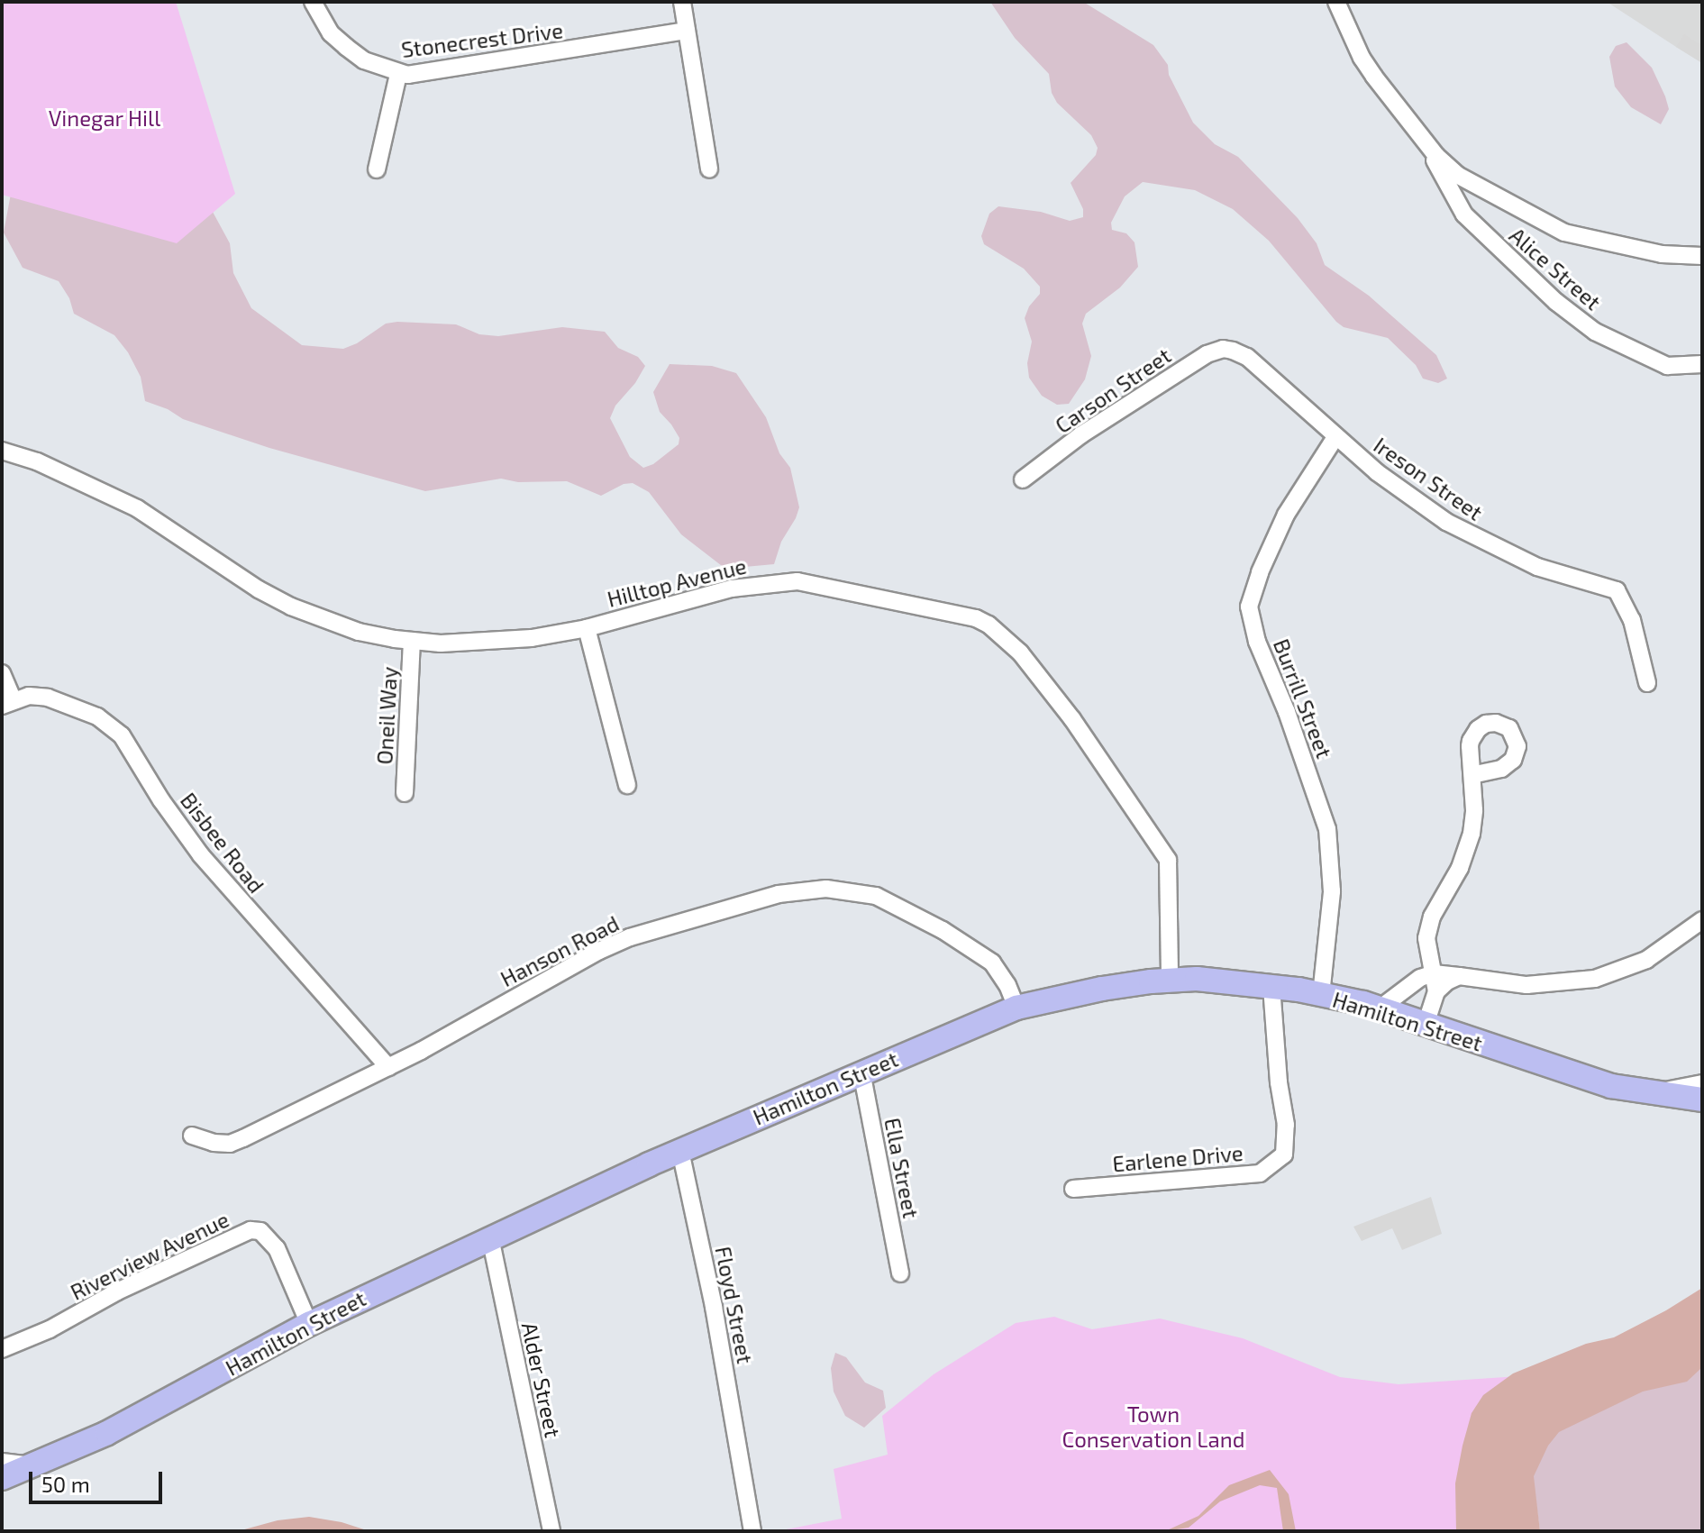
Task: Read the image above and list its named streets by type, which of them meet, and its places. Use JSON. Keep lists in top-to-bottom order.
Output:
{
  "streets": {
    "main road": ["Hamilton Street"],
    "street": [
      "Stonecrest Drive",
      "Alice Street",
      "Carson Street",
      "Ireson Street",
      "Hilltop Avenue",
      "Burrill Street",
      "Oneil Way",
      "Bisbee Road",
      "Hanson Road",
      "Earlene Drive",
      "Ella Street",
      "Riverview Avenue",
      "Floyd Street",
      "Alder Street"
    ]
  },
  "crossings": [
    ["Carson Street", "Ireson Street"],
    ["Ireson Street", "Burrill Street"],
    ["Hilltop Avenue", "Oneil Way"],
    ["Hilltop Avenue", "Hamilton Street"],
    ["Burrill Street", "Hamilton Street"],
    ["Bisbee Road", "Hanson Road"],
    ["Hanson Road", "Hamilton Street"],
    ["Hamilton Street", "Earlene Drive"],
    ["Hamilton Street", "Ella Street"],
    ["Hamilton Street", "Riverview Avenue"],
    ["Hamilton Street", "Floyd Street"],
    ["Hamilton Street", "Alder Street"]
  ],
  "parks": ["Vinegar Hill", "Town Conservation Land"],
  "scale_bar": "50 m"
}
